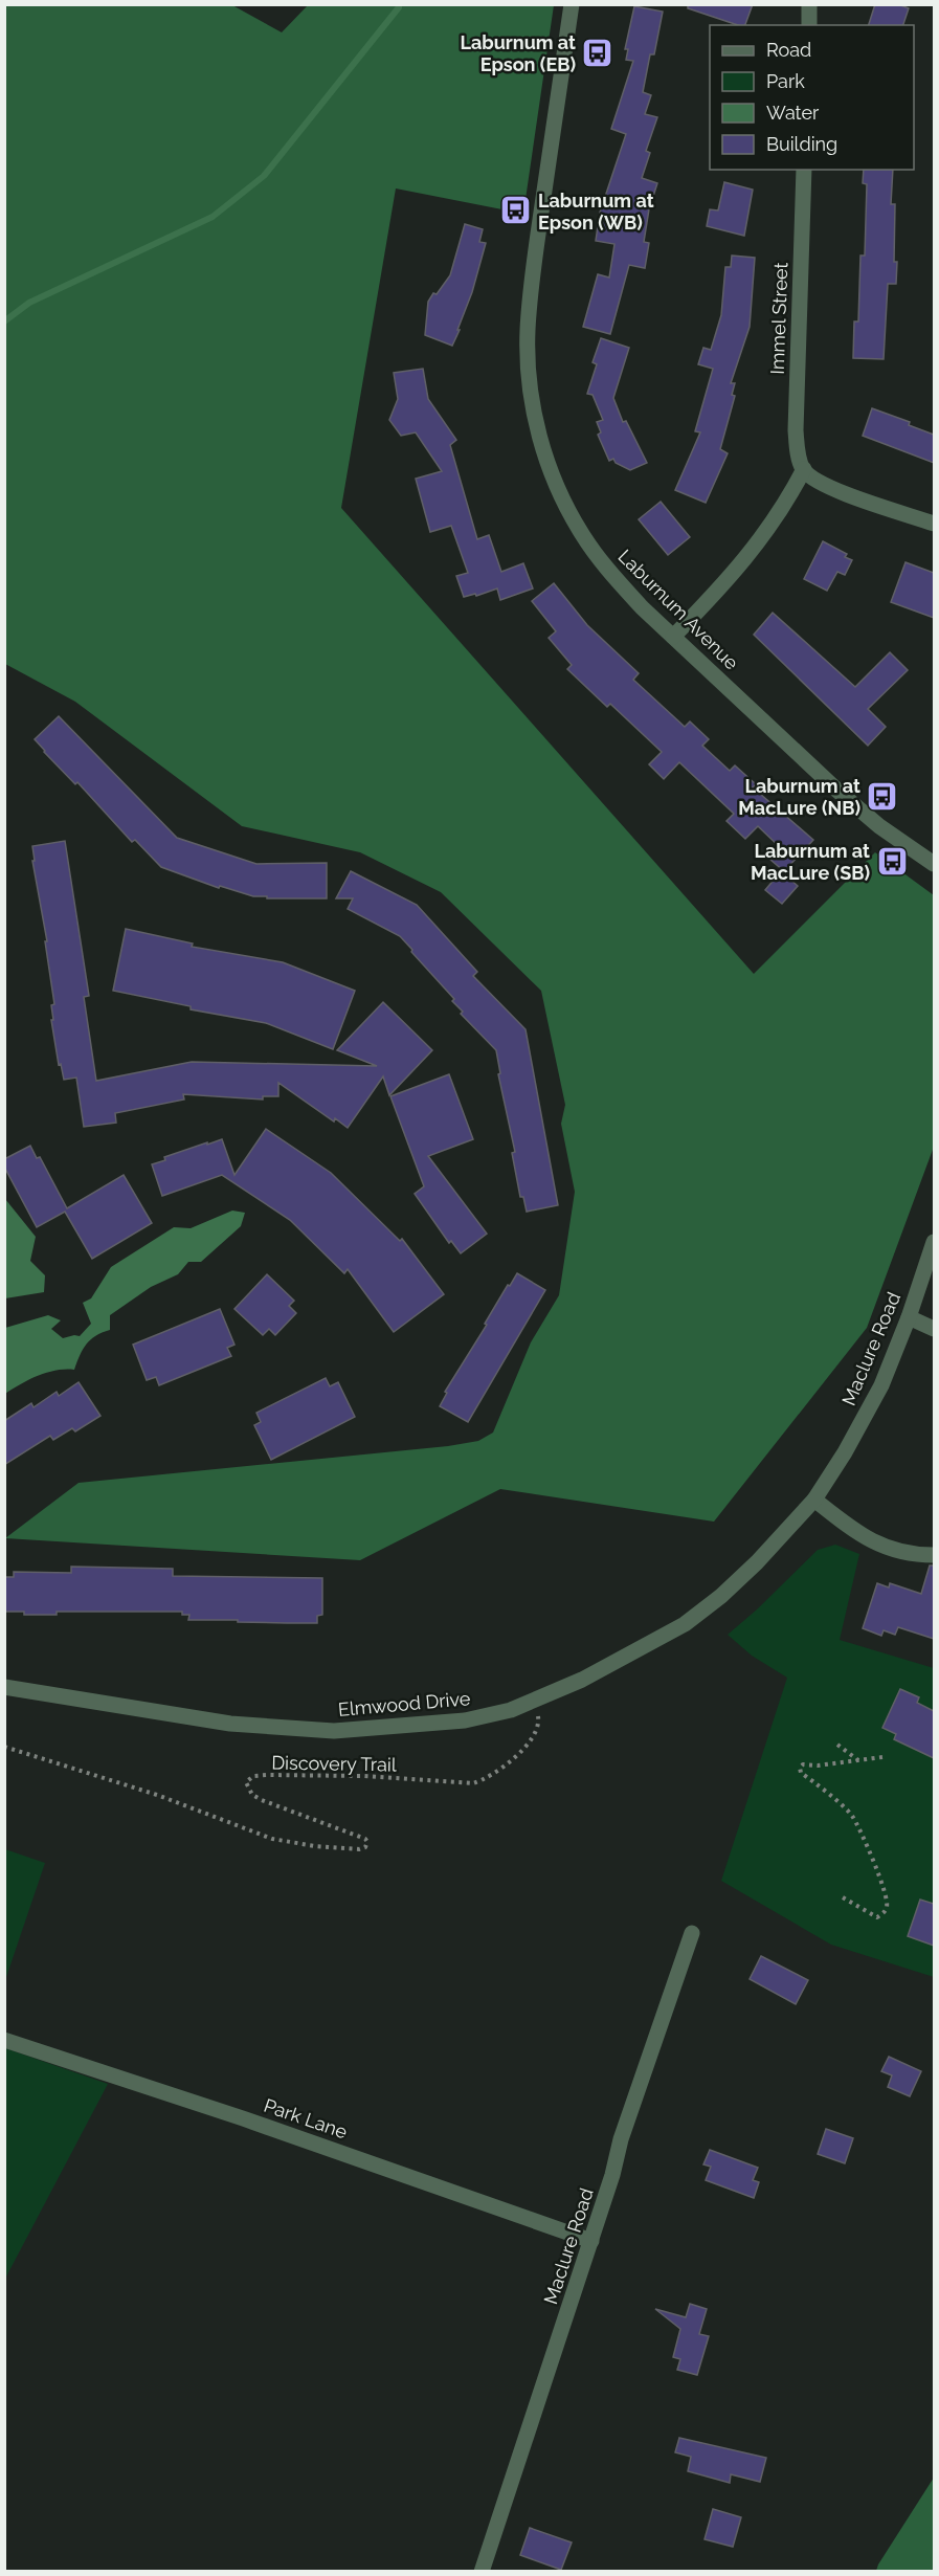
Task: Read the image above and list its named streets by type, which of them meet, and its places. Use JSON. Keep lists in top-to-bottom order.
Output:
{
  "streets": {
    "street": [
      "Immel Street",
      "Laburnum Avenue",
      "Maclure Road",
      "Elmwood Drive",
      "Park Lane"
    ],
    "path": ["Discovery Trail"]
  },
  "crossings": [
    ["Maclure Road", "Elmwood Drive"],
    ["Maclure Road", "Park Lane"]
  ],
  "places": {
    "bus stop": [
      "Laburnum at Epson (EB)",
      "Laburnum at Epson (WB)",
      "Laburnum at MacLure (NB)",
      "Laburnum at MacLure (SB)"
    ]
  },
  "legend": [
    "Road",
    "Park",
    "Water",
    "Building"
  ]
}
